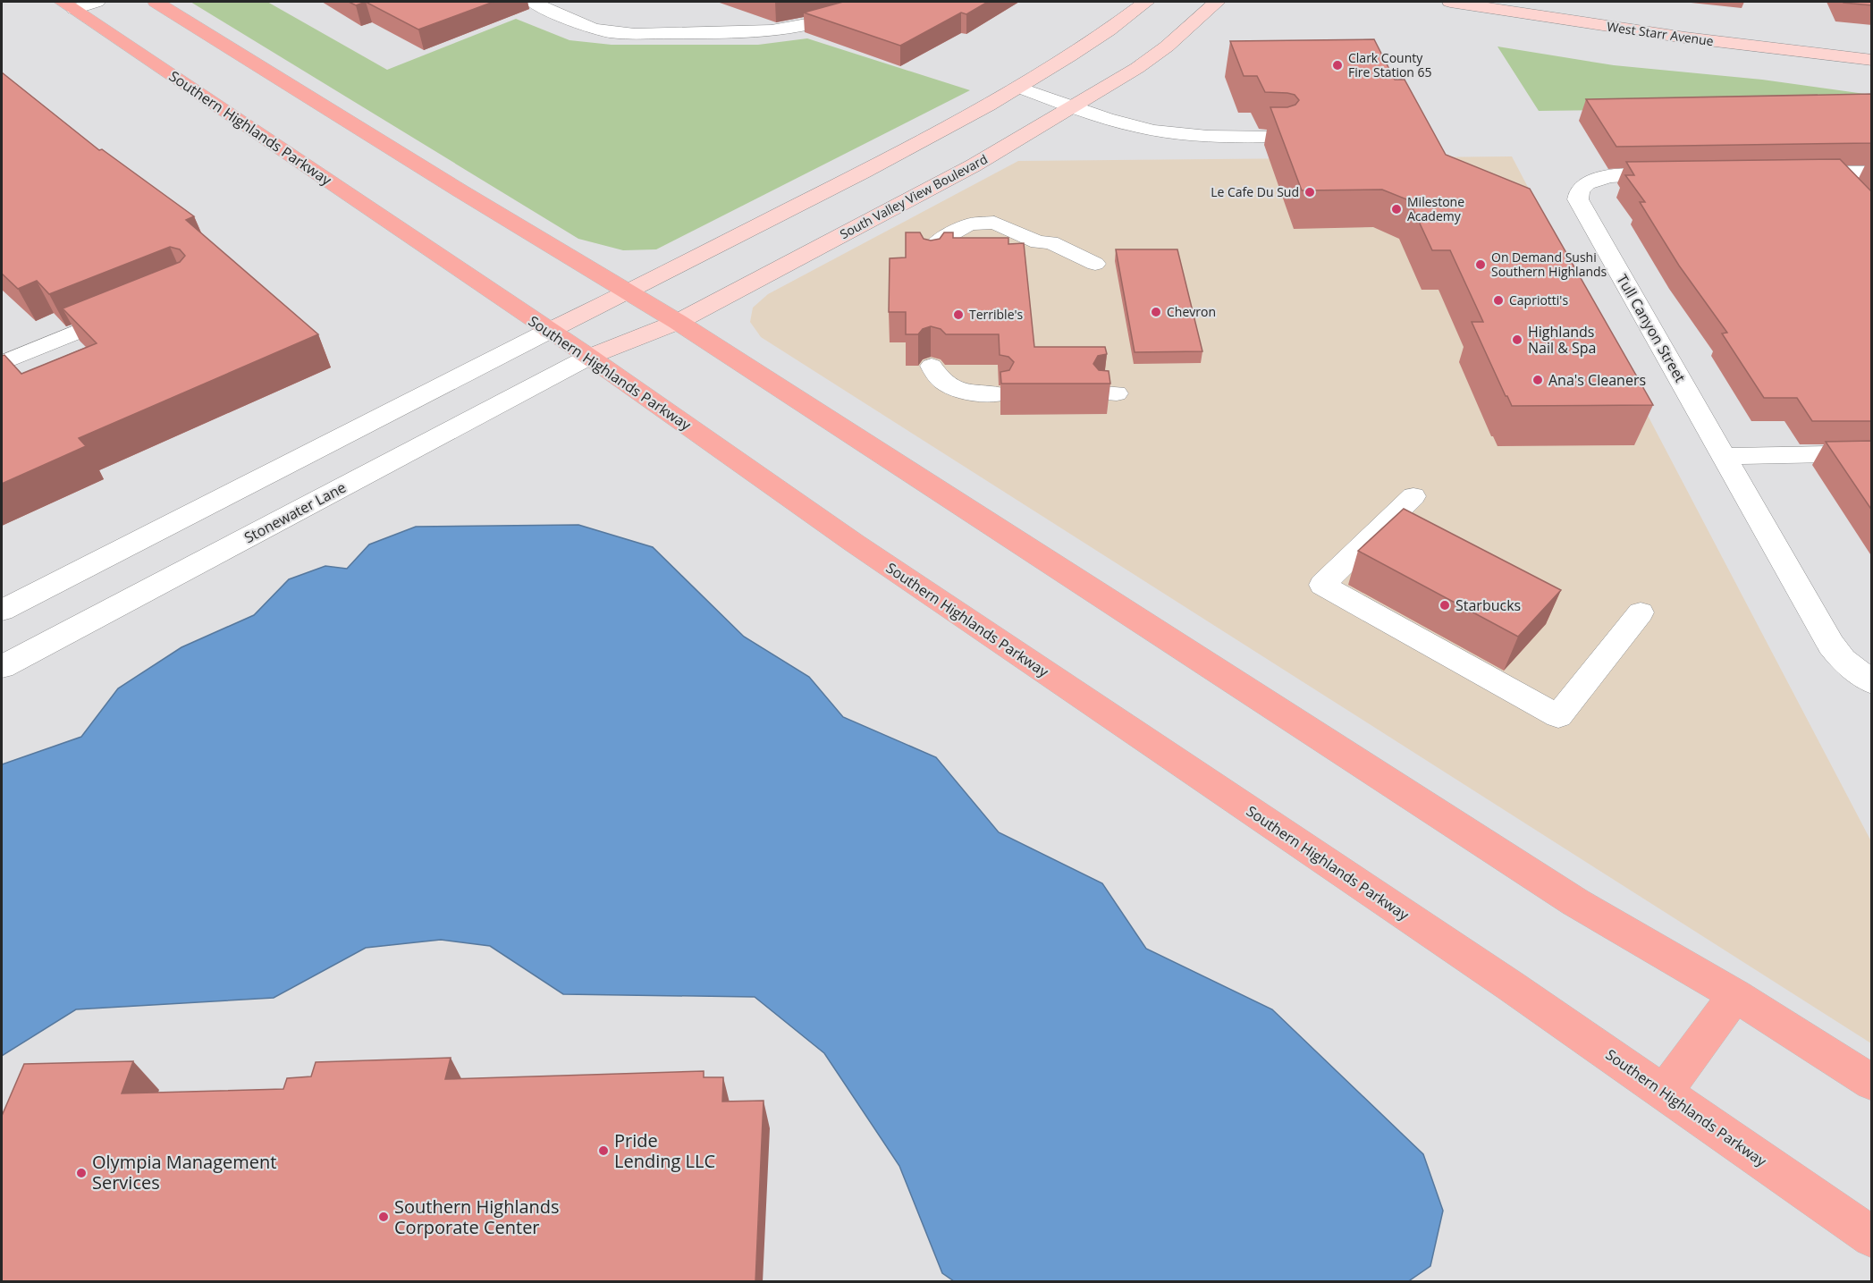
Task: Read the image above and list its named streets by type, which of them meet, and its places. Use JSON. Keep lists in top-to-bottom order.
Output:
{
  "streets": {
    "main road": ["West Starr Avenue", "Southern Highlands Parkway", "South Valley View Boulevard"],
    "street": ["Tull Canyon Street", "Stonewater Lane"]
  },
  "crossings": [
    ["Southern Highlands Parkway", "South Valley View Boulevard"],
    ["Southern Highlands Parkway", "Stonewater Lane"],
    ["South Valley View Boulevard", "Stonewater Lane"]
  ],
  "places": [
    "Clark County Fire Station 65",
    "Le Cafe Du Sud",
    "Milestone Academy",
    "On Demand Sushi Southern Highlands",
    "Capriotti's",
    "Chevron",
    "Terrible's",
    "Highlands Nail & Spa",
    "Ana's Cleaners",
    "Starbucks",
    "Pride Lending LLC",
    "Olympia Management Services",
    "Southern Highlands Corporate Center"
  ]
}
